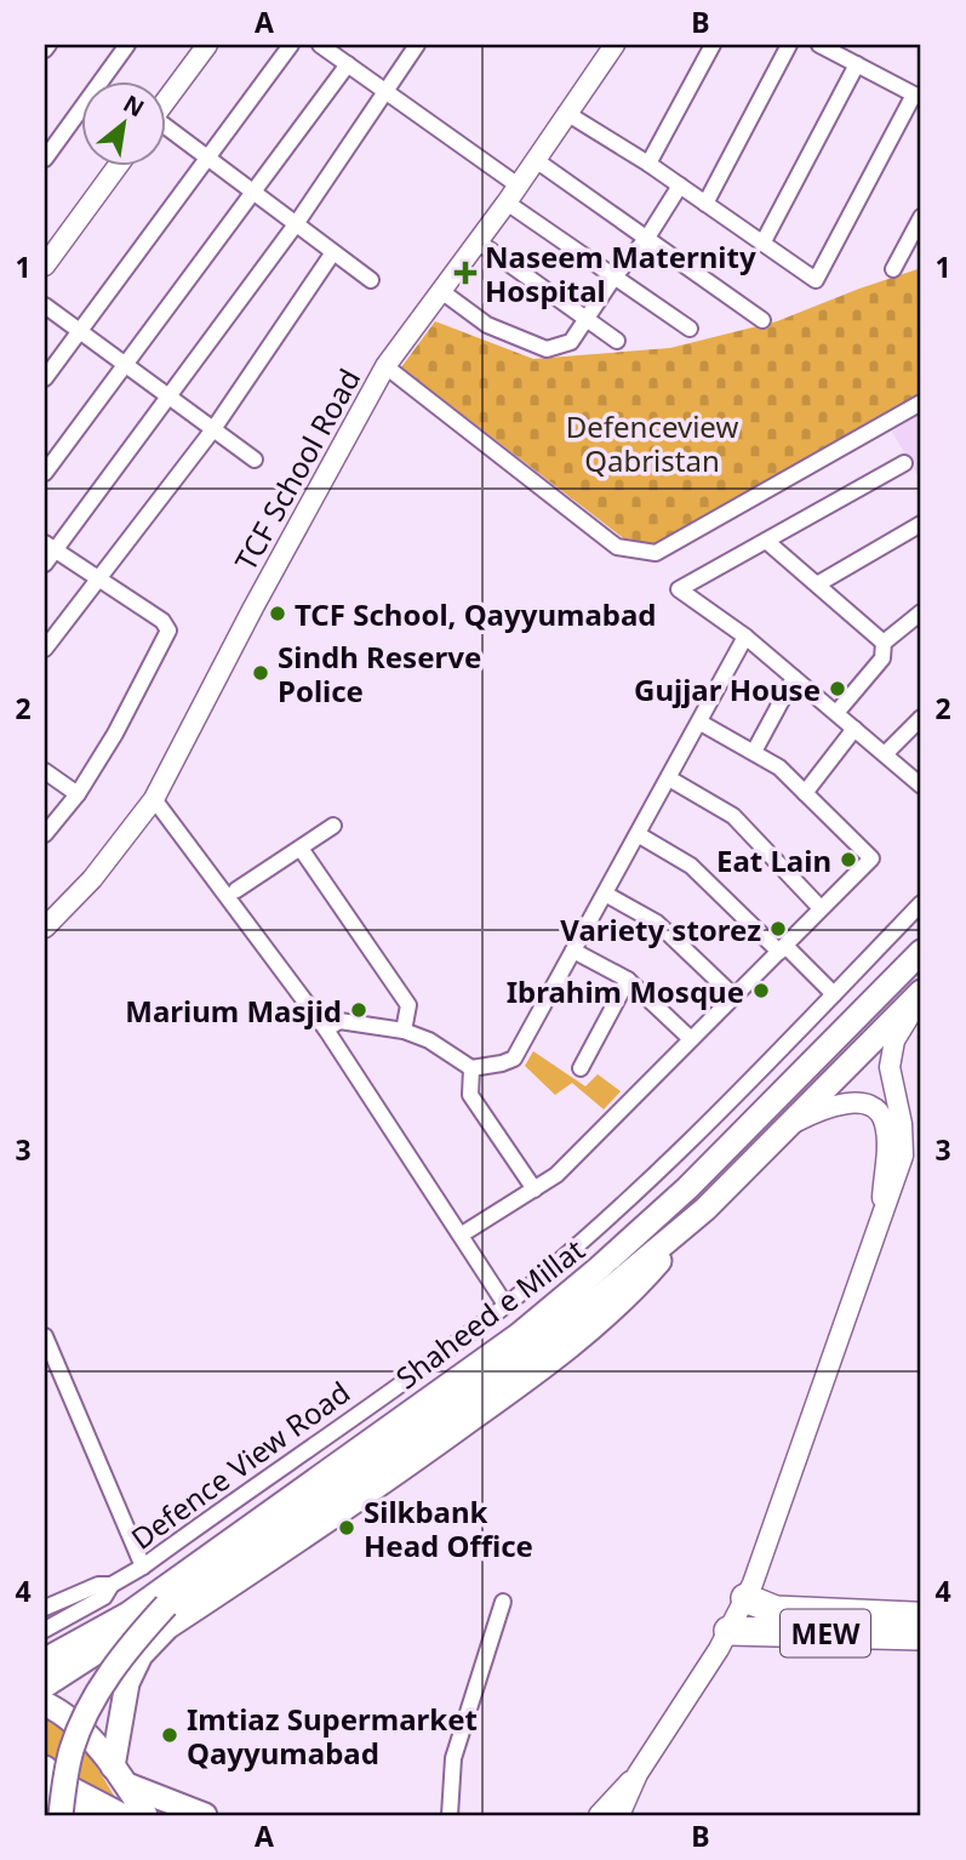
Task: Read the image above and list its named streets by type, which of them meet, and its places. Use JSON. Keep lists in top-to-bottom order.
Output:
{
  "streets": {
    "highway": ["MEW"],
    "main road": ["Shaheed e Millat"],
    "street": ["TCF School Road", "Defence View Road"]
  },
  "parks": ["Defenceview Qabristan"],
  "places": {
    "health": ["Naseem Maternity Hospital"],
    "other": [
      "TCF School, Qayyumabad",
      "Sindh Reserve Police",
      "Gujjar House",
      "Eat Lain",
      "Variety storez",
      "Ibrahim Mosque",
      "Marium Masjid",
      "Silkbank Head Office",
      "Imtiaz Supermarket Qayyumabad"
    ]
  },
  "north": "top right",
  "grid": {
    "columns": ["A", "B"],
    "rows": [
      "1",
      "2",
      "3",
      "4"
    ]
  }
}
